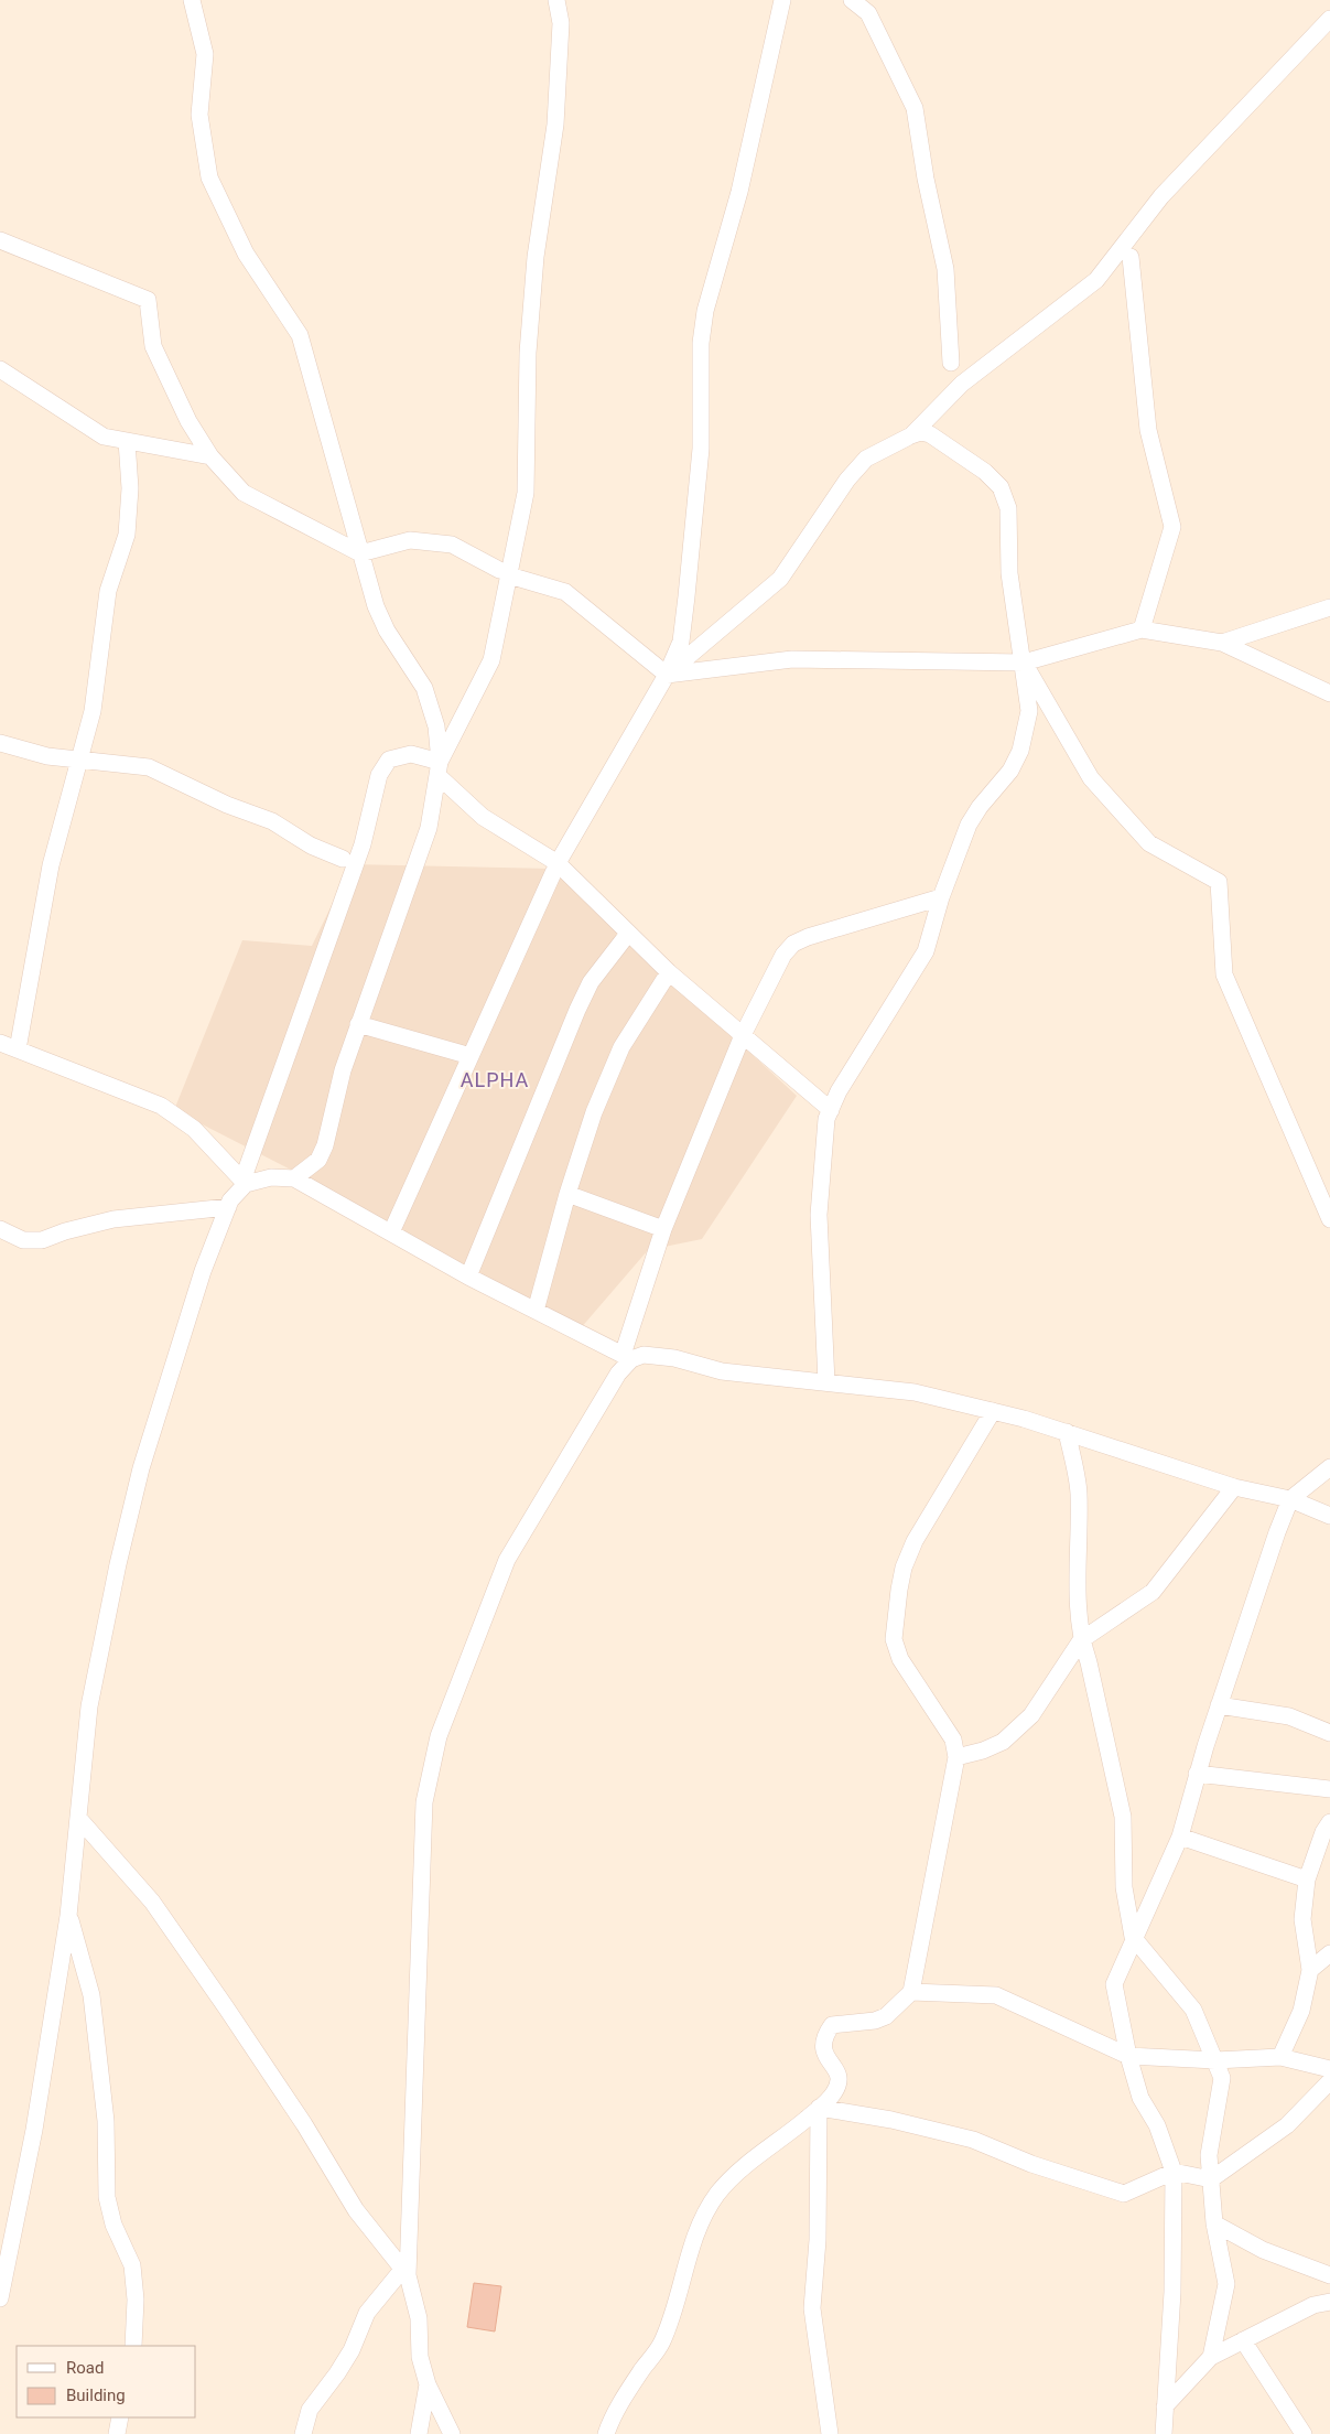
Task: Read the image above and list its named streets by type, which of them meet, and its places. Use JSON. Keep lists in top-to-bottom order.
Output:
{
  "districts": ["ALPHA"],
  "legend": ["Road", "Building"]
}
